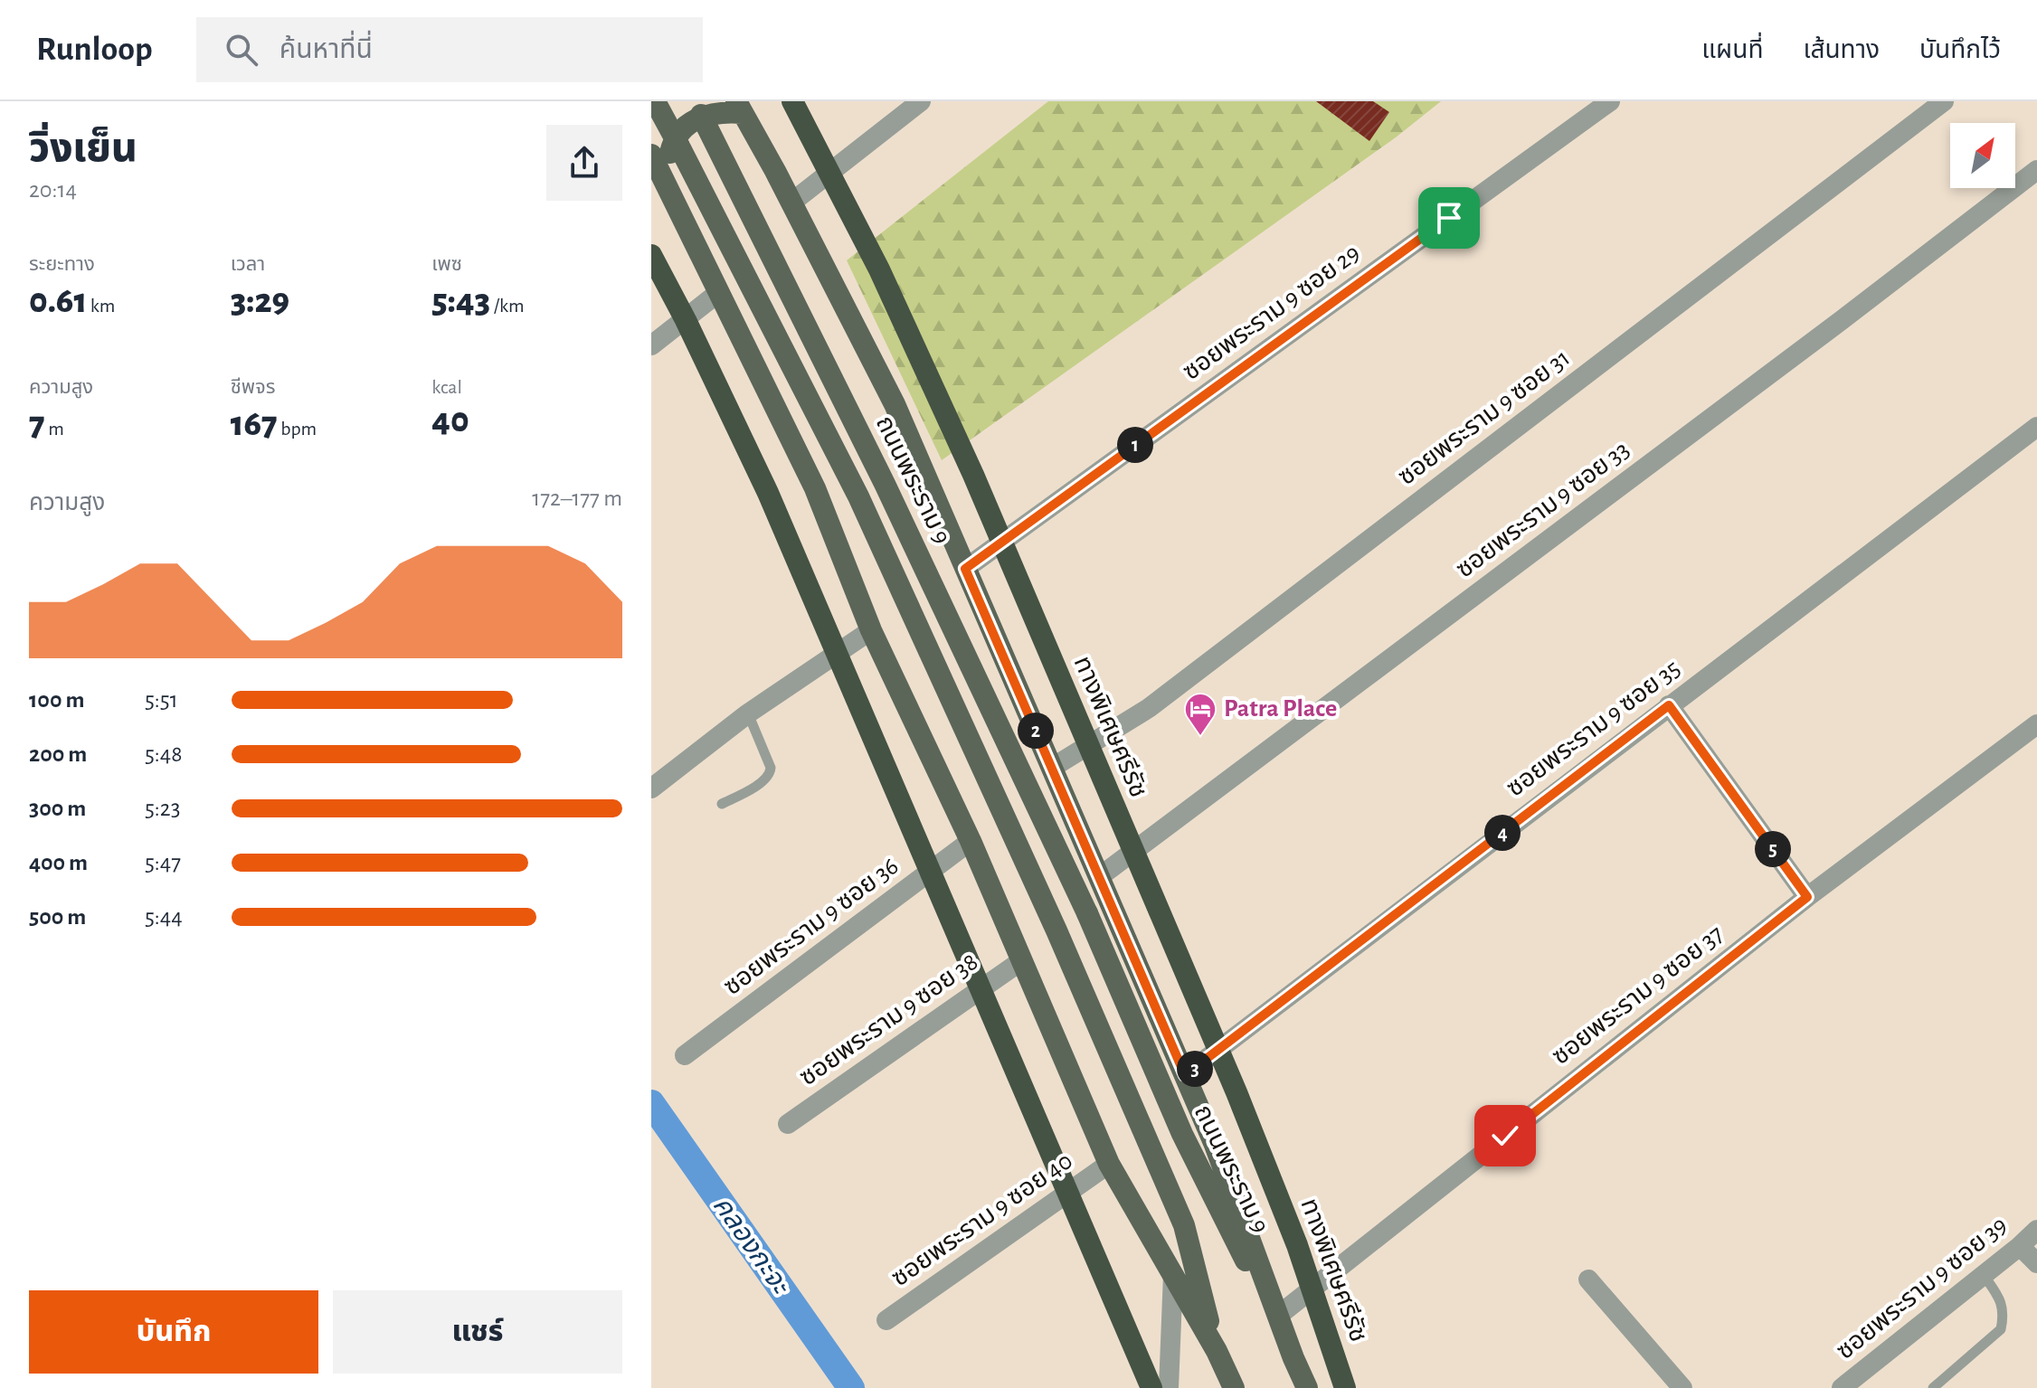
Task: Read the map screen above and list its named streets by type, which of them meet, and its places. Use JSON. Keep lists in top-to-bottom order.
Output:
{
  "streets": {
    "highway": ["ทางพิเศษศรีรัช"],
    "main road": ["ถนนพระราม 9"],
    "street": [
      "ซอยพระราม 9 ซอย 29",
      "ซอยพระราม 9 ซอย 31",
      "ซอยพระราม 9 ซอย 33",
      "ซอยพระราม 9 ซอย 35",
      "ซอยพระราม 9 ซอย 36",
      "ซอยพระราม 9 ซอย 37",
      "ซอยพระราม 9 ซอย 38",
      "ซอยพระราม 9 ซอย 40",
      "ซอยพระราม 9 ซอย 39"
    ]
  },
  "crossings": [
    ["ซอยพระราม 9 ซอย 29", "ถนนพระราม 9"],
    ["ซอยพระราม 9 ซอย 31", "ถนนพระราม 9"],
    ["ถนนพระราม 9", "ซอยพระราม 9 ซอย 33"],
    ["ถนนพระราม 9", "ซอยพระราม 9 ซอย 35"],
    ["ถนนพระราม 9", "ซอยพระราม 9 ซอย 37"]
  ],
  "water": ["คลองกะจะ"],
  "places": {
    "hotel": ["Patra Place"]
  },
  "north": "top right",
  "page": {
    "header": "Runloop",
    "search": "ค้นหาที่นี่",
    "nav": ["แผนที่", "เส้นทาง", "บันทึกไว้"],
    "heading": ["วิ่งเย็น", "20:14"],
    "stats": [
      ["ระยะทาง", "0.61 km"],
      ["เวลา", "3:29"],
      ["เพซ", "5:43 /km"],
      ["ความสูง", "7 m"],
      ["ชีพจร", "167 bpm"],
      ["kcal", "40"]
    ],
    "pins": [
      "1",
      "2",
      "4",
      "5",
      "3"
    ],
    "chart": ["ความสูง", "172–177 m"],
    "list": [
      {
        "name": "100 m",
        "note": "5:51"
      },
      {
        "name": "200 m",
        "note": "5:48"
      },
      {
        "name": "300 m",
        "note": "5:23"
      },
      {
        "name": "400 m",
        "note": "5:47"
      },
      {
        "name": "500 m",
        "note": "5:44"
      }
    ],
    "buttons": ["บันทึก", "แชร์"]
  }
}
